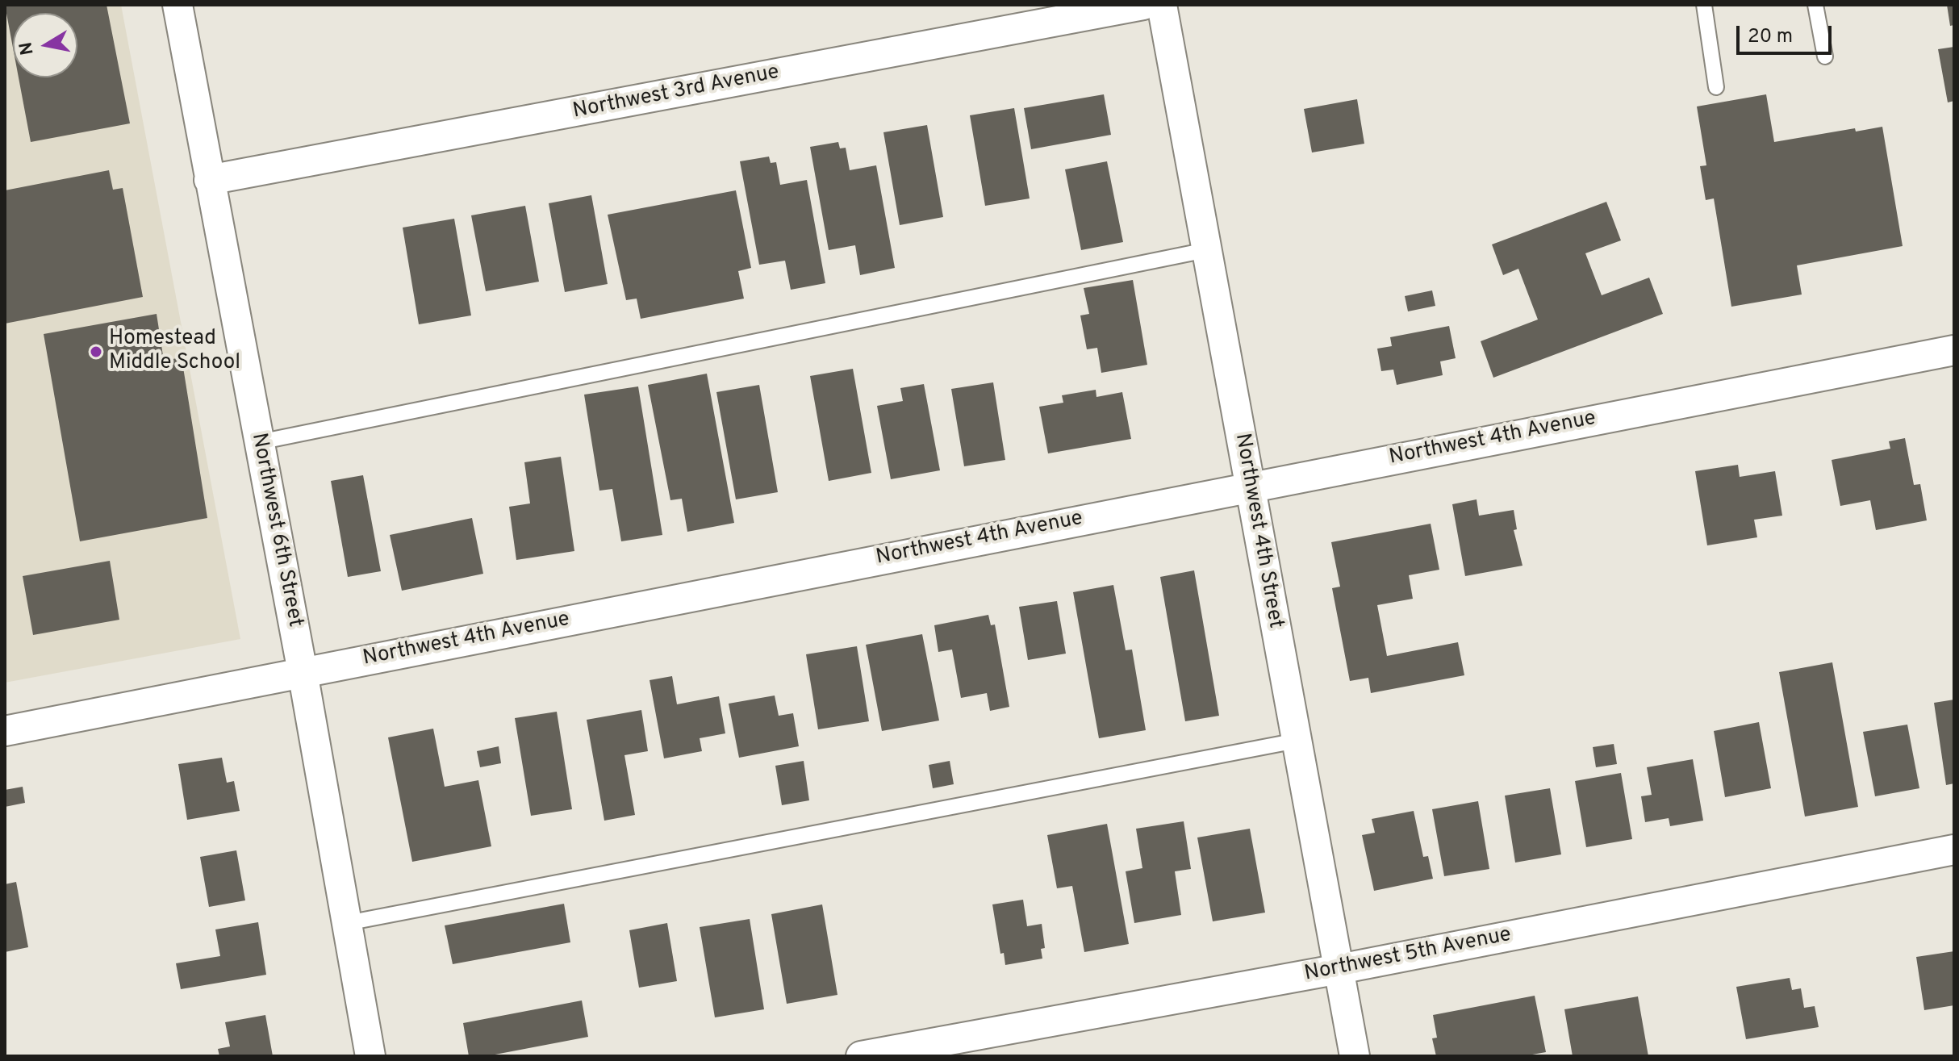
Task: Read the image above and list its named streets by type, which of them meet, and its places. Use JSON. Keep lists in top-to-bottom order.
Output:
{
  "streets": {
    "street": [
      "Northwest 3rd Avenue",
      "Northwest 4th Avenue",
      "Northwest 6th Street",
      "Northwest 4th Street",
      "Northwest 5th Avenue"
    ]
  },
  "crossings": [
    ["Northwest 3rd Avenue", "Northwest 6th Street"],
    ["Northwest 4th Avenue", "Northwest 6th Street"],
    ["Northwest 4th Avenue", "Northwest 4th Street"],
    ["Northwest 4th Street", "Northwest 5th Avenue"]
  ],
  "places": ["Homestead Middle School"],
  "scale_bar": "20 m",
  "north": "left"
}
